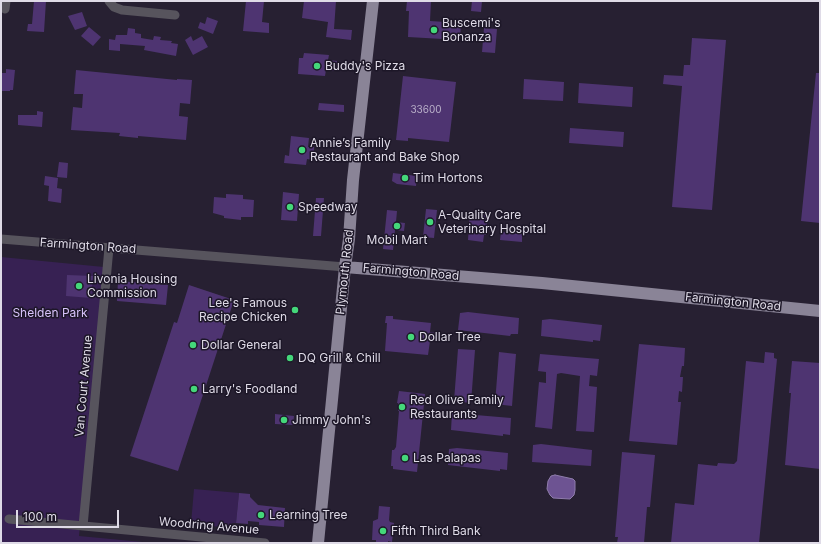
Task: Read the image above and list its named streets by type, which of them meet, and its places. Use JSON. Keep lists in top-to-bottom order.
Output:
{
  "streets": {
    "main road": ["Farmington Road", "Plymouth Road"],
    "street": ["Van Court Avenue", "Woodring Avenue"]
  },
  "crossings": [
    ["Farmington Road", "Plymouth Road"],
    ["Farmington Road", "Van Court Avenue"],
    ["Van Court Avenue", "Woodring Avenue"]
  ],
  "parks": ["Shelden Park"],
  "places": [
    "Buscemi's Bonanza",
    "Buddy's Pizza",
    "Annie’s Family Restaurant and Bake Shop",
    "Tim Hortons",
    "Speedway",
    "A-Quality Care Veterinary Hospital",
    "Mobil Mart",
    "Livonia Housing Commission",
    "Lee's Famous Recipe Chicken",
    "Dollar Tree",
    "Dollar General",
    "DQ Grill & Chill",
    "Larry's Foodland",
    "Red Olive Family Restaurants",
    "Jimmy John's",
    "Las Palapas",
    "Learning Tree",
    "Fifth Third Bank"
  ],
  "house_numbers": ["33600"],
  "scale_bar": "100 m"
}
